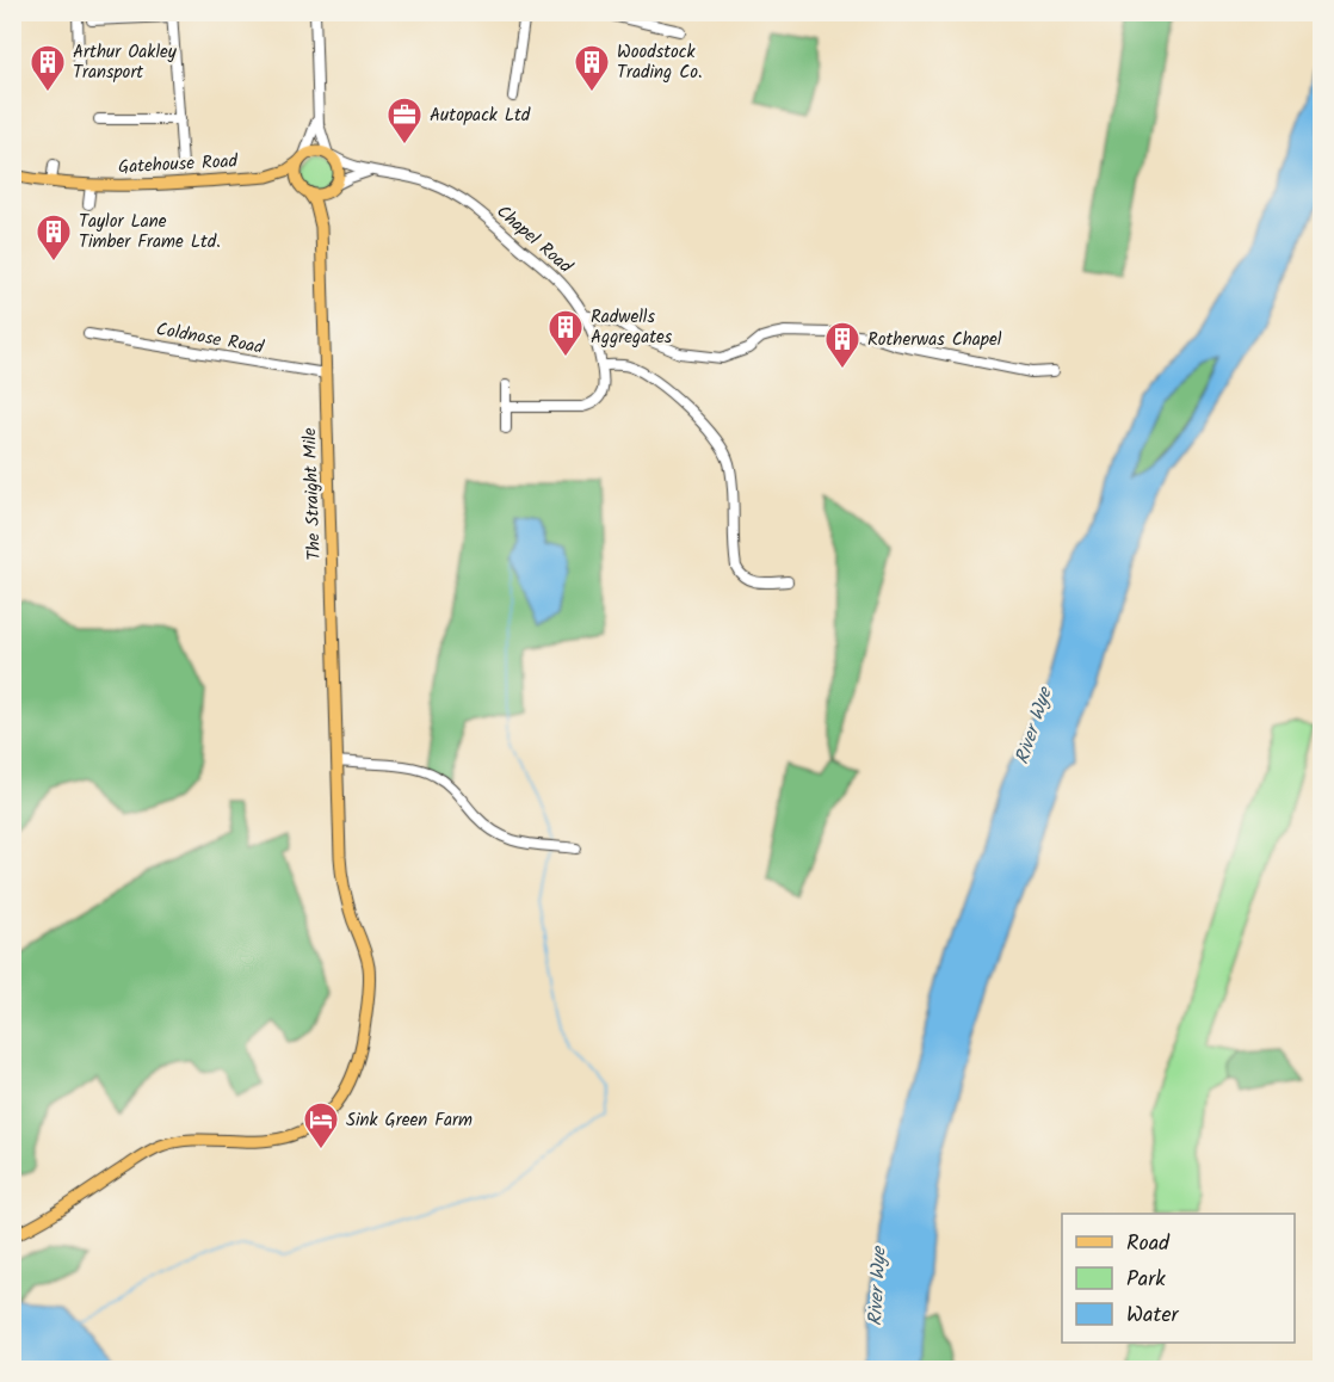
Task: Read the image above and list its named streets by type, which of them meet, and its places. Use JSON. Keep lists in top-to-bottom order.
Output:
{
  "streets": {
    "main road": ["Gatehouse Road", "The Straight Mile"],
    "street": ["Chapel Road", "Coldnose Road"]
  },
  "crossings": [
    ["Gatehouse Road", "Chapel Road"],
    ["Gatehouse Road", "The Straight Mile"],
    ["Chapel Road", "The Straight Mile"],
    ["Coldnose Road", "The Straight Mile"]
  ],
  "water": ["River Wye"],
  "places": {
    "building": [
      "Arthur Oakley Transport",
      "Woodstock Trading Co.",
      "Taylor Lane Timber Frame Ltd.",
      "Radwells Aggregates",
      "Rotherwas Chapel"
    ],
    "office": ["Autopack Ltd"],
    "hotel": ["Sink Green Farm"]
  },
  "legend": ["Road", "Park", "Water"]
}
